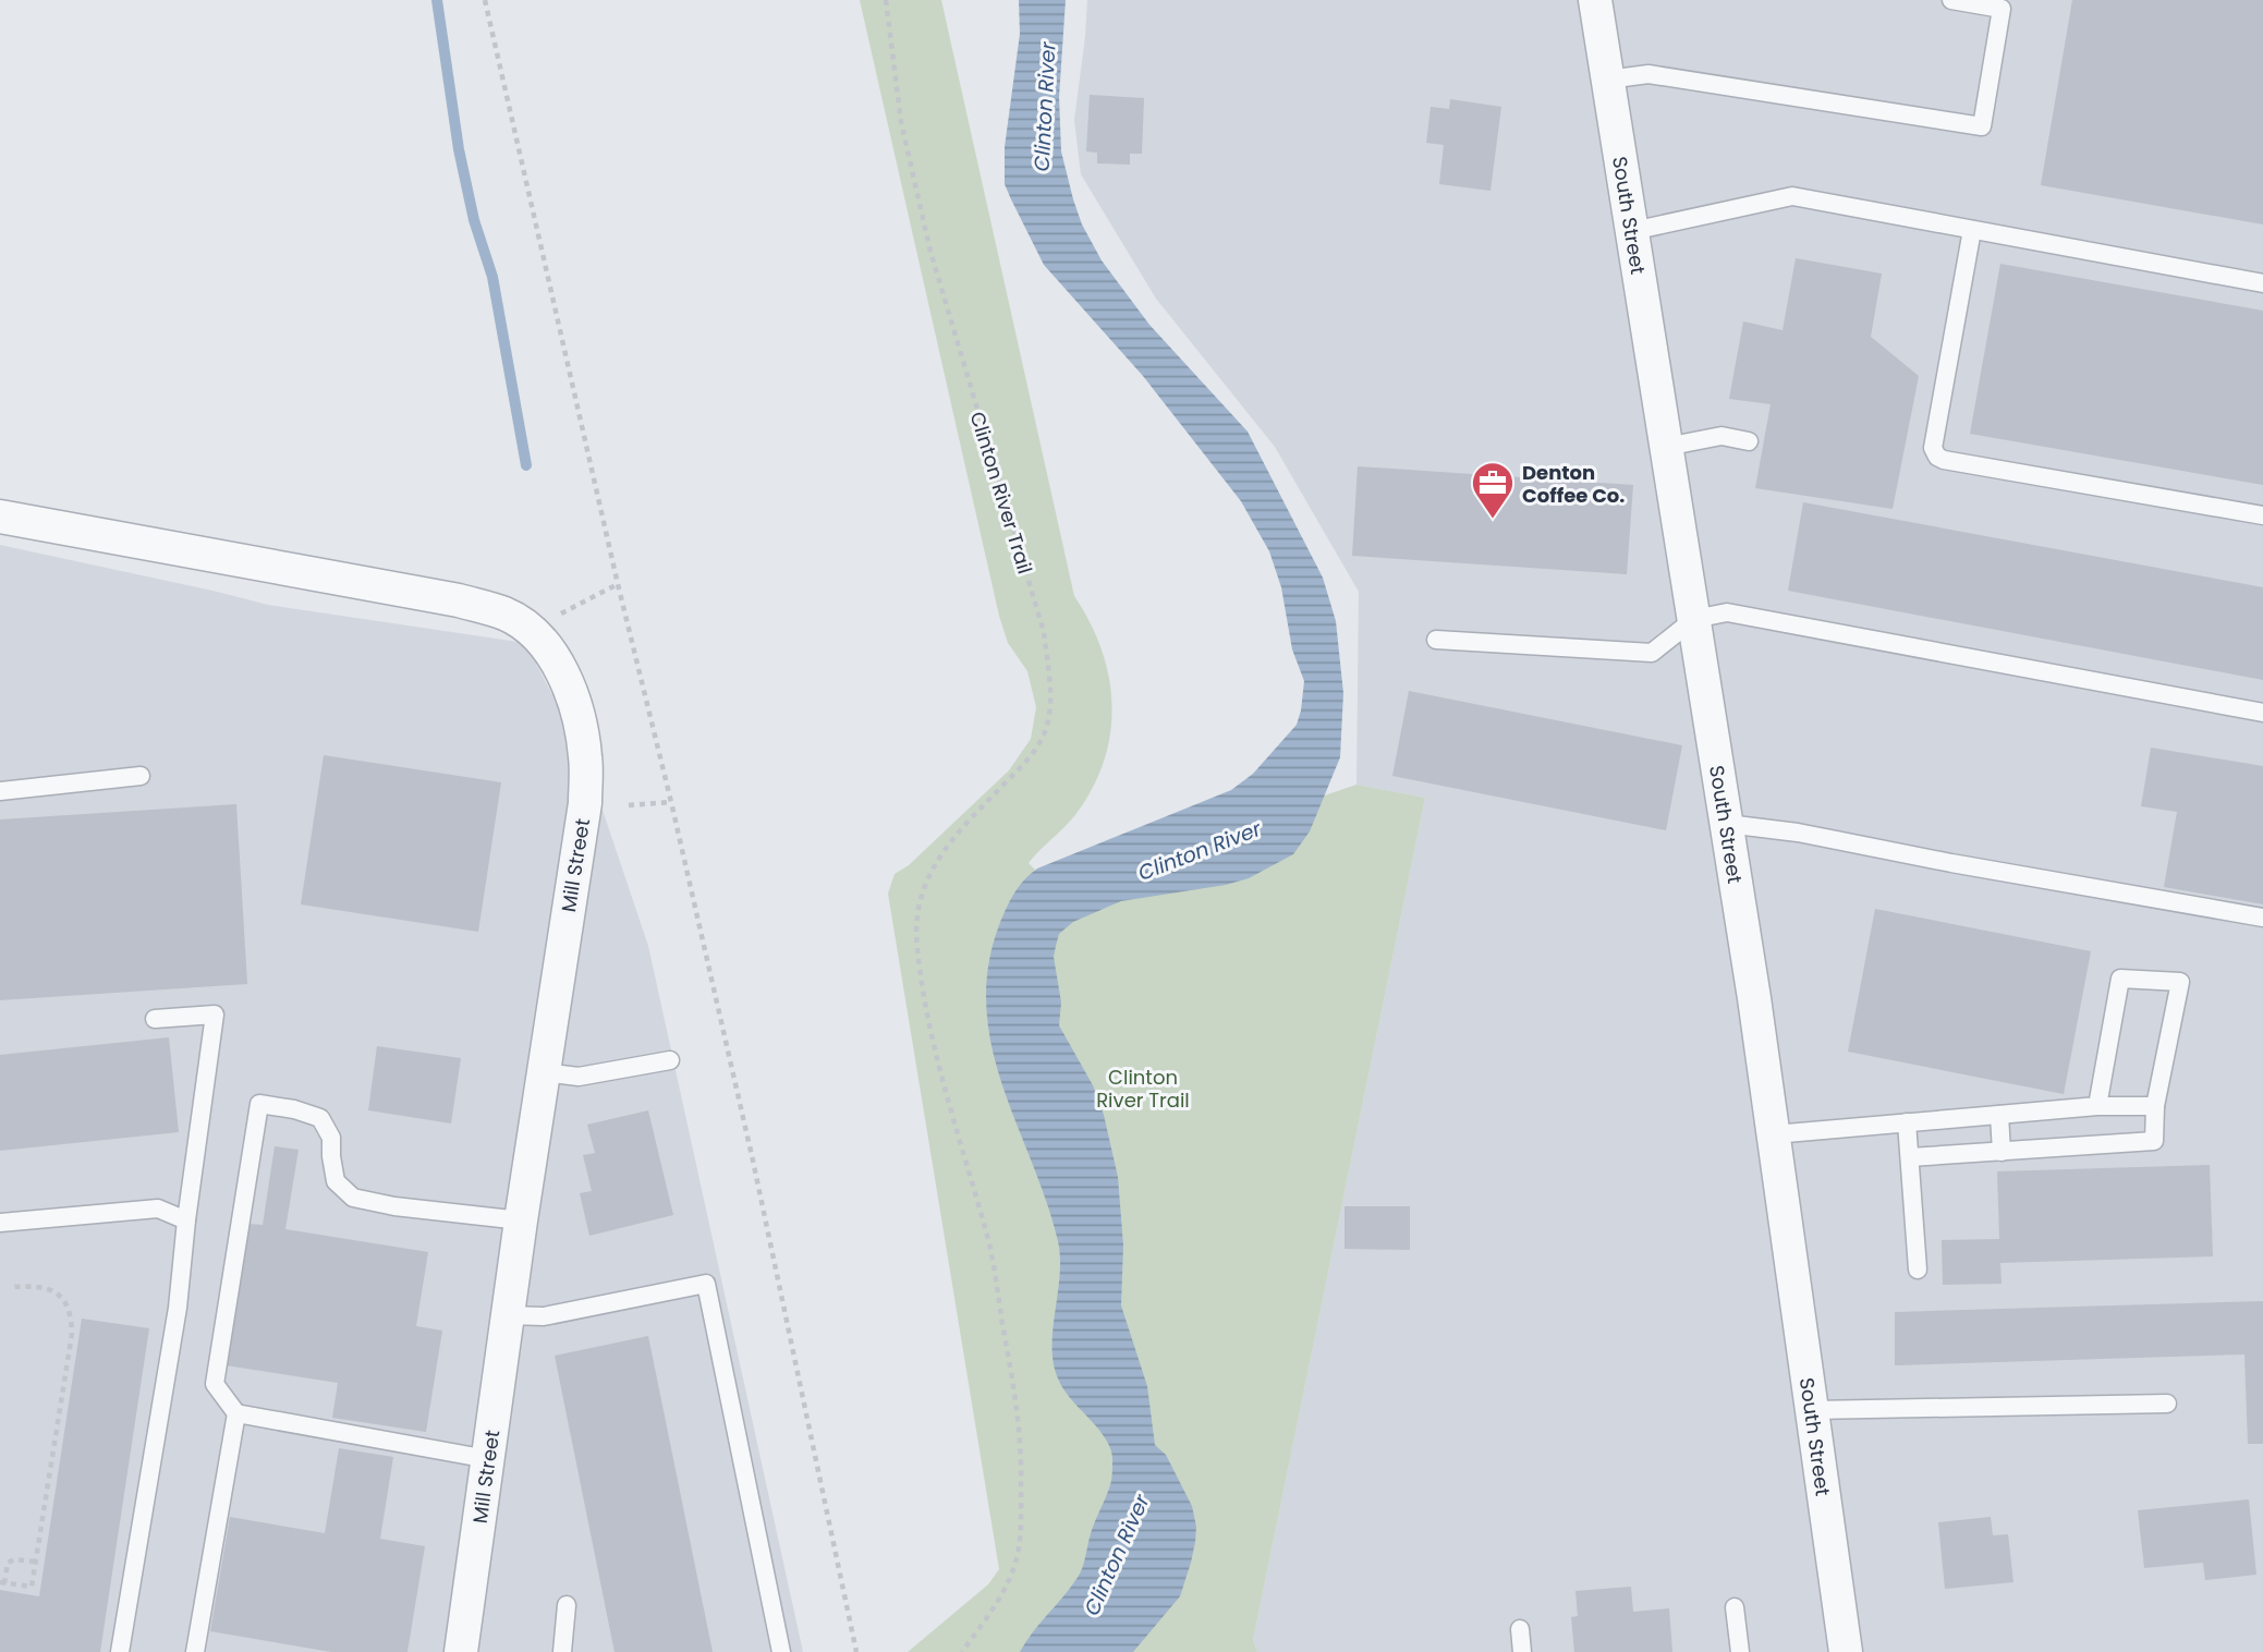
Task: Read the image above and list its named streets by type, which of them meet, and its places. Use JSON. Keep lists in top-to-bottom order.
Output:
{
  "streets": {
    "street": ["South Street", "Mill Street"],
    "path": ["Clinton River Trail"]
  },
  "water": ["Clinton River"],
  "parks": ["Clinton River Trail"],
  "places": {
    "office": ["Denton Coffee Co."]
  }
}
